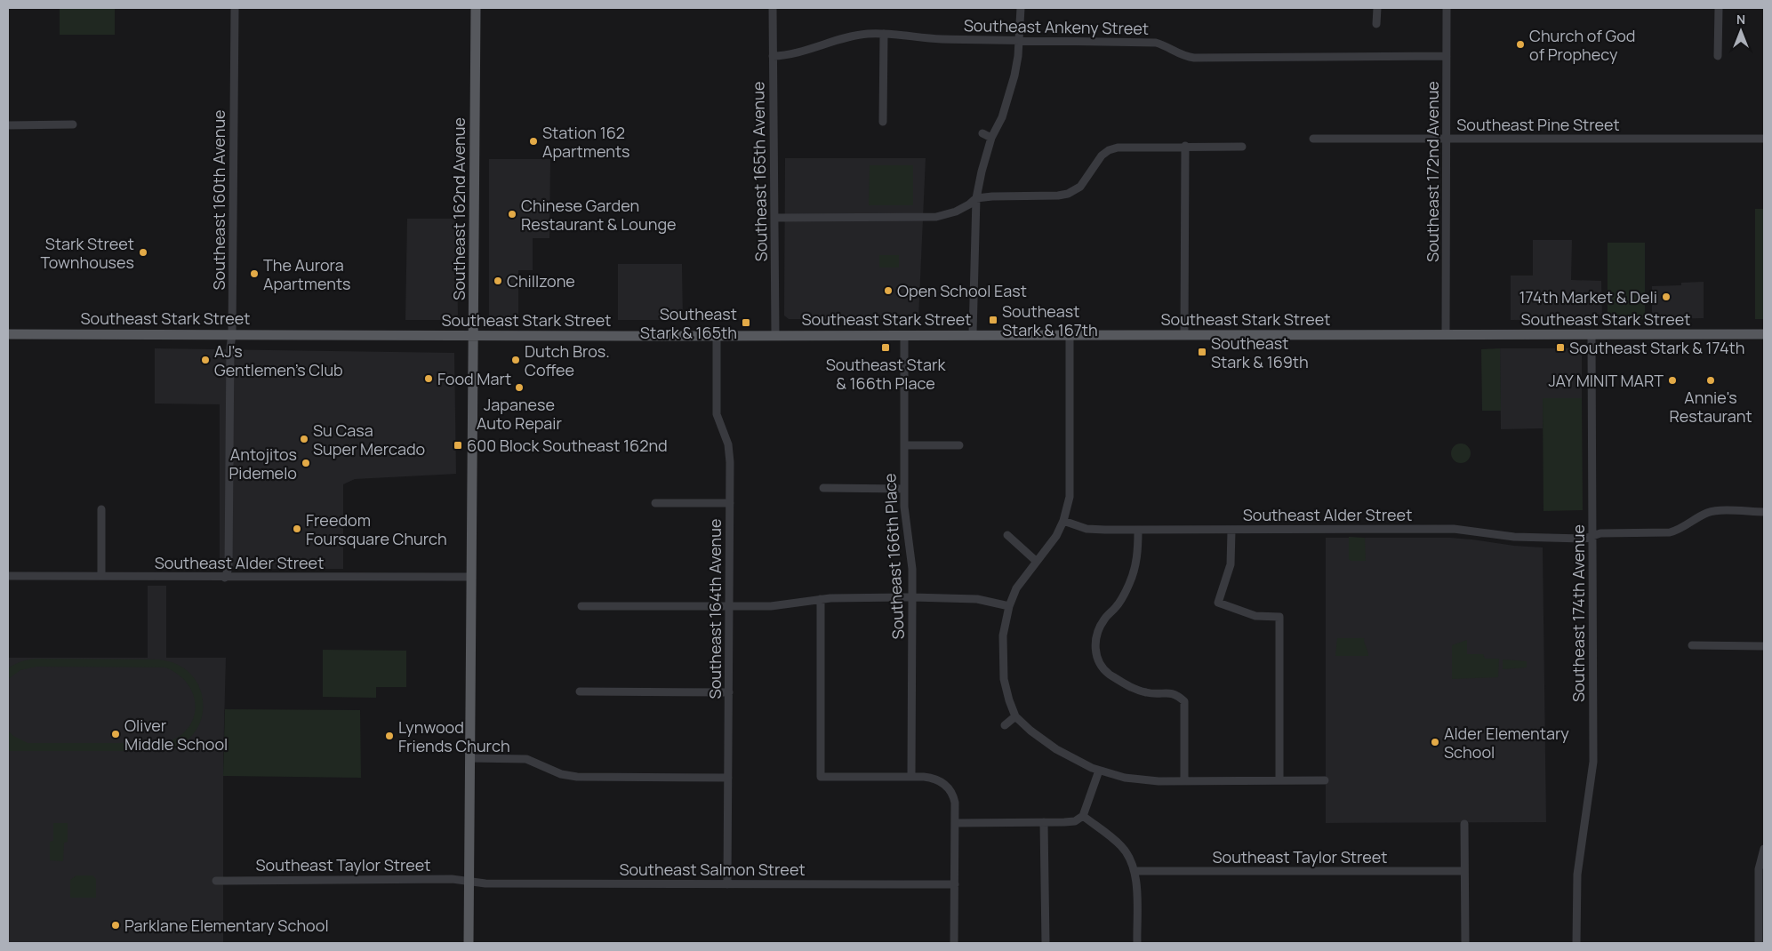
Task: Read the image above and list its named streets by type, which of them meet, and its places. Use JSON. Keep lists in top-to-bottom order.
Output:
{
  "streets": {
    "main road": ["Southeast 162nd Avenue", "Southeast Stark Street"],
    "street": [
      "Southeast Ankeny Street",
      "Southeast Pine Street",
      "Southeast 165th Avenue",
      "Southeast 172nd Avenue",
      "Southeast 160th Avenue",
      "Southeast Alder Street",
      "Southeast 166th Place",
      "Southeast 164th Avenue",
      "Southeast 174th Avenue",
      "Southeast Taylor Street",
      "Southeast Salmon Street"
    ]
  },
  "crossings": [
    ["Southeast Ankeny Street", "Southeast 165th Avenue"],
    ["Southeast Ankeny Street", "Southeast 172nd Avenue"],
    ["Southeast Pine Street", "Southeast 172nd Avenue"],
    ["Southeast 165th Avenue", "Southeast Stark Street"],
    ["Southeast 172nd Avenue", "Southeast Stark Street"],
    ["Southeast 160th Avenue", "Southeast Stark Street"],
    ["Southeast 160th Avenue", "Southeast Alder Street"],
    ["Southeast 162nd Avenue", "Southeast Stark Street"],
    ["Southeast 162nd Avenue", "Southeast Alder Street"],
    ["Southeast 162nd Avenue", "Southeast Taylor Street"],
    ["Southeast 162nd Avenue", "Southeast Salmon Street"],
    ["Southeast Stark Street", "Southeast 166th Place"],
    ["Southeast Stark Street", "Southeast 164th Avenue"],
    ["Southeast Stark Street", "Southeast 174th Avenue"],
    ["Southeast Alder Street", "Southeast 174th Avenue"],
    ["Southeast 164th Avenue", "Southeast Salmon Street"],
    ["Southeast Taylor Street", "Southeast Salmon Street"]
  ],
  "places": {
    "other": [
      "Church of God of Prophecy",
      "Station 162 Apartments",
      "Chinese Garden Restaurant & Lounge",
      "Stark Street Townhouses",
      "The Aurora Apartments",
      "Chillzone",
      "Open School East",
      "174th Market & Deli",
      "AJ's Gentlemen's Club",
      "Dutch Bros. Coffee",
      "Food Mart",
      "JAY MINIT MART",
      "Annie's Restaurant",
      "Japanese Auto Repair",
      "Su Casa Super Mercado",
      "Antojitos Pidemelo",
      "Freedom Foursquare Church",
      "Oliver Middle School",
      "Lynwood Friends Church",
      "Alder Elementary School",
      "Parklane Elementary School"
    ],
    "transit": [
      "Southeast Stark & 167th",
      "Southeast Stark & 165th",
      "Southeast Stark & 166th Place",
      "Southeast Stark & 174th",
      "Southeast Stark & 169th",
      "600 Block Southeast 162nd"
    ]
  },
  "north": "top"
}
